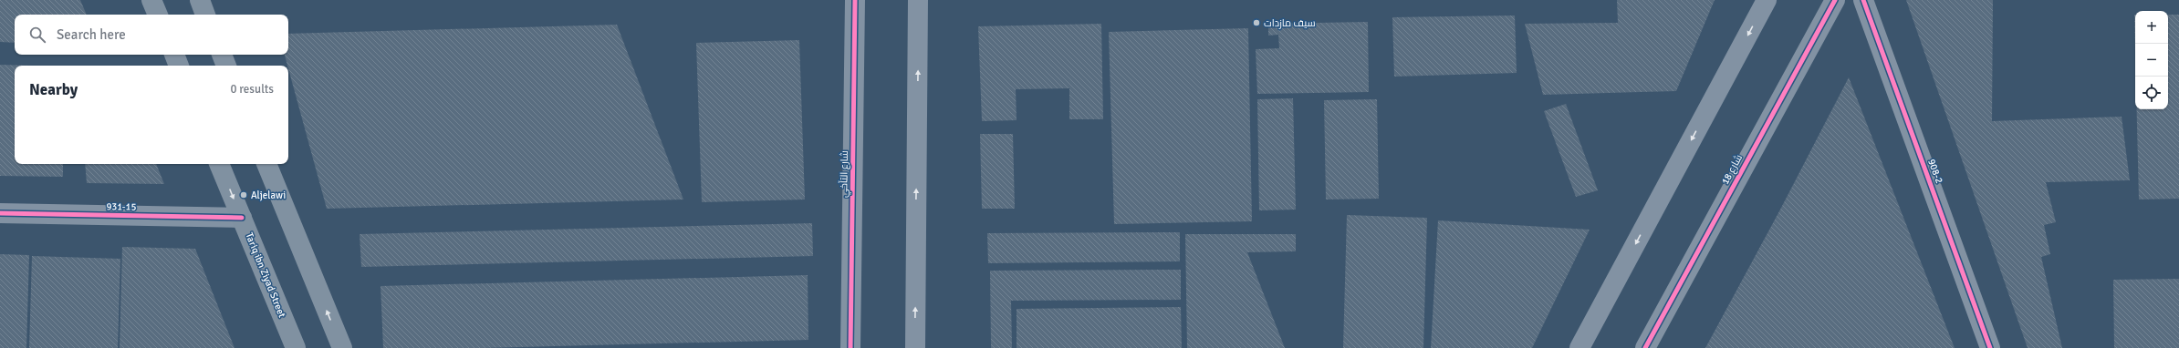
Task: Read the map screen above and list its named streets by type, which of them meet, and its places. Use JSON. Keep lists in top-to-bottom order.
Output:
{
  "streets": {
    "main road": ["Tariq ibn Ziyad Street"],
    "street": [
      "شارع 18",
      "908-2",
      "شارع التآخي",
      "931-15"
    ]
  },
  "crossings": [
    ["931-15", "Tariq ibn Ziyad Street"]
  ],
  "places": ["سيف مازدات", "Aljelawi"],
  "page": {
    "map_buttons": ["+", "−"],
    "search": "Search here",
    "heading": ["Nearby", "0 results"]
  }
}
